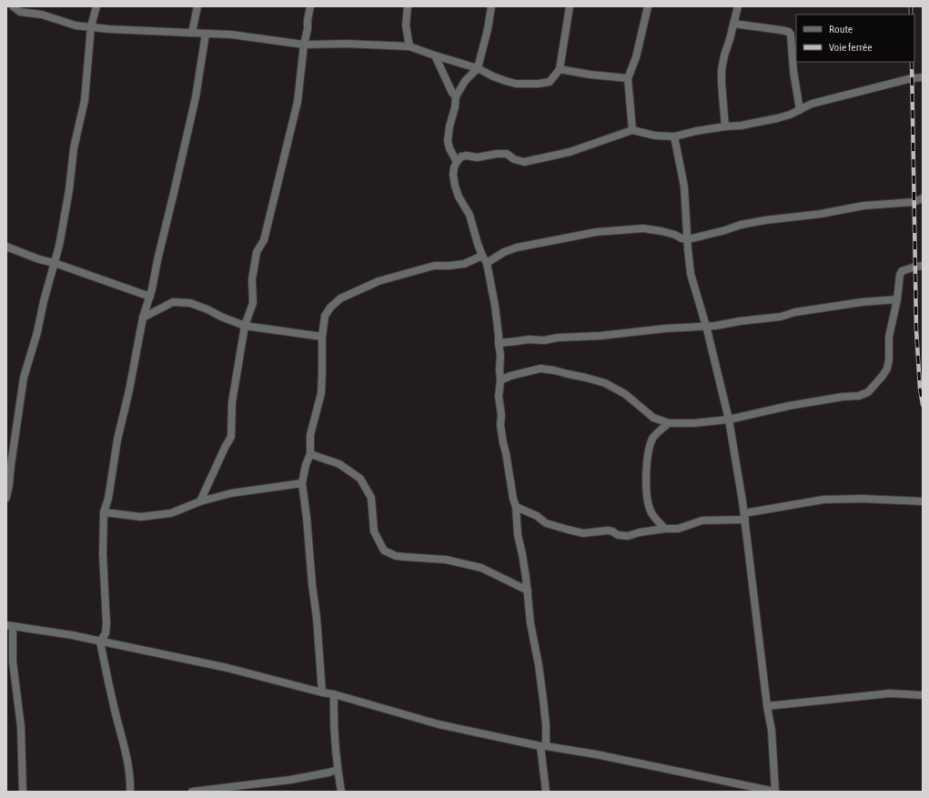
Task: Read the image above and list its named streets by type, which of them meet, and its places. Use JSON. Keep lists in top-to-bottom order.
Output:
{
  "legend": ["Route", "Voie ferrée"]
}
